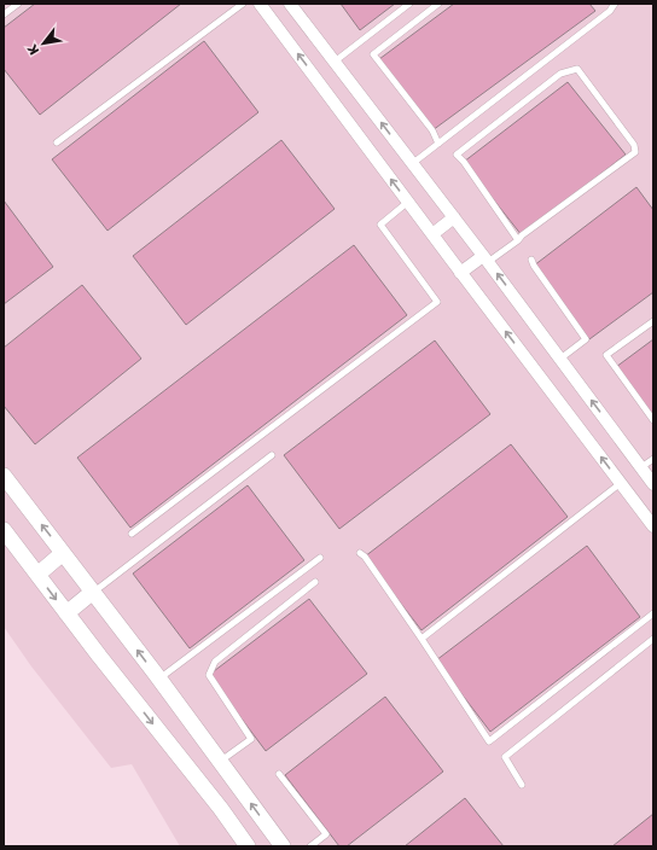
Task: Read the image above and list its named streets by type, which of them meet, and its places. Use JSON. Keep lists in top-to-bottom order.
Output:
{
  "north": "bottom left"
}
